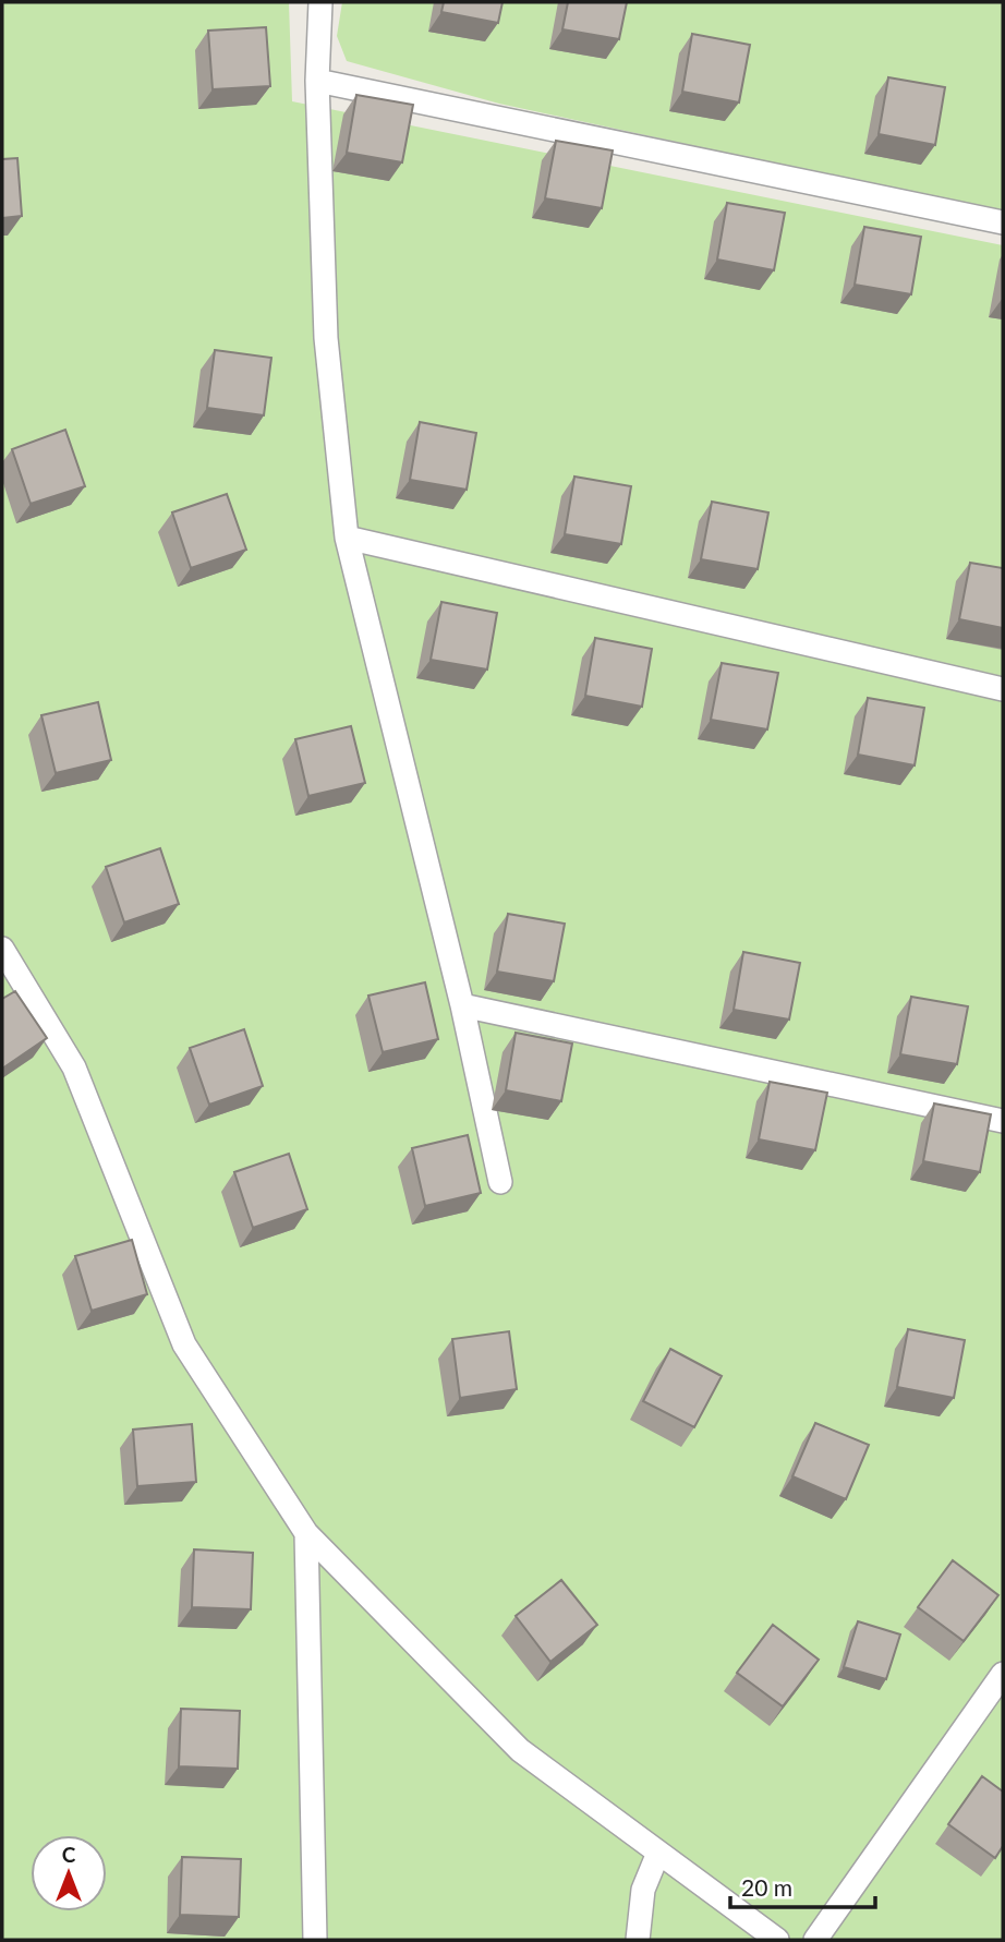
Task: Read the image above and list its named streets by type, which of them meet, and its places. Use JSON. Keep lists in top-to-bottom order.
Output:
{
  "scale_bar": "20 m",
  "north": "top"
}
